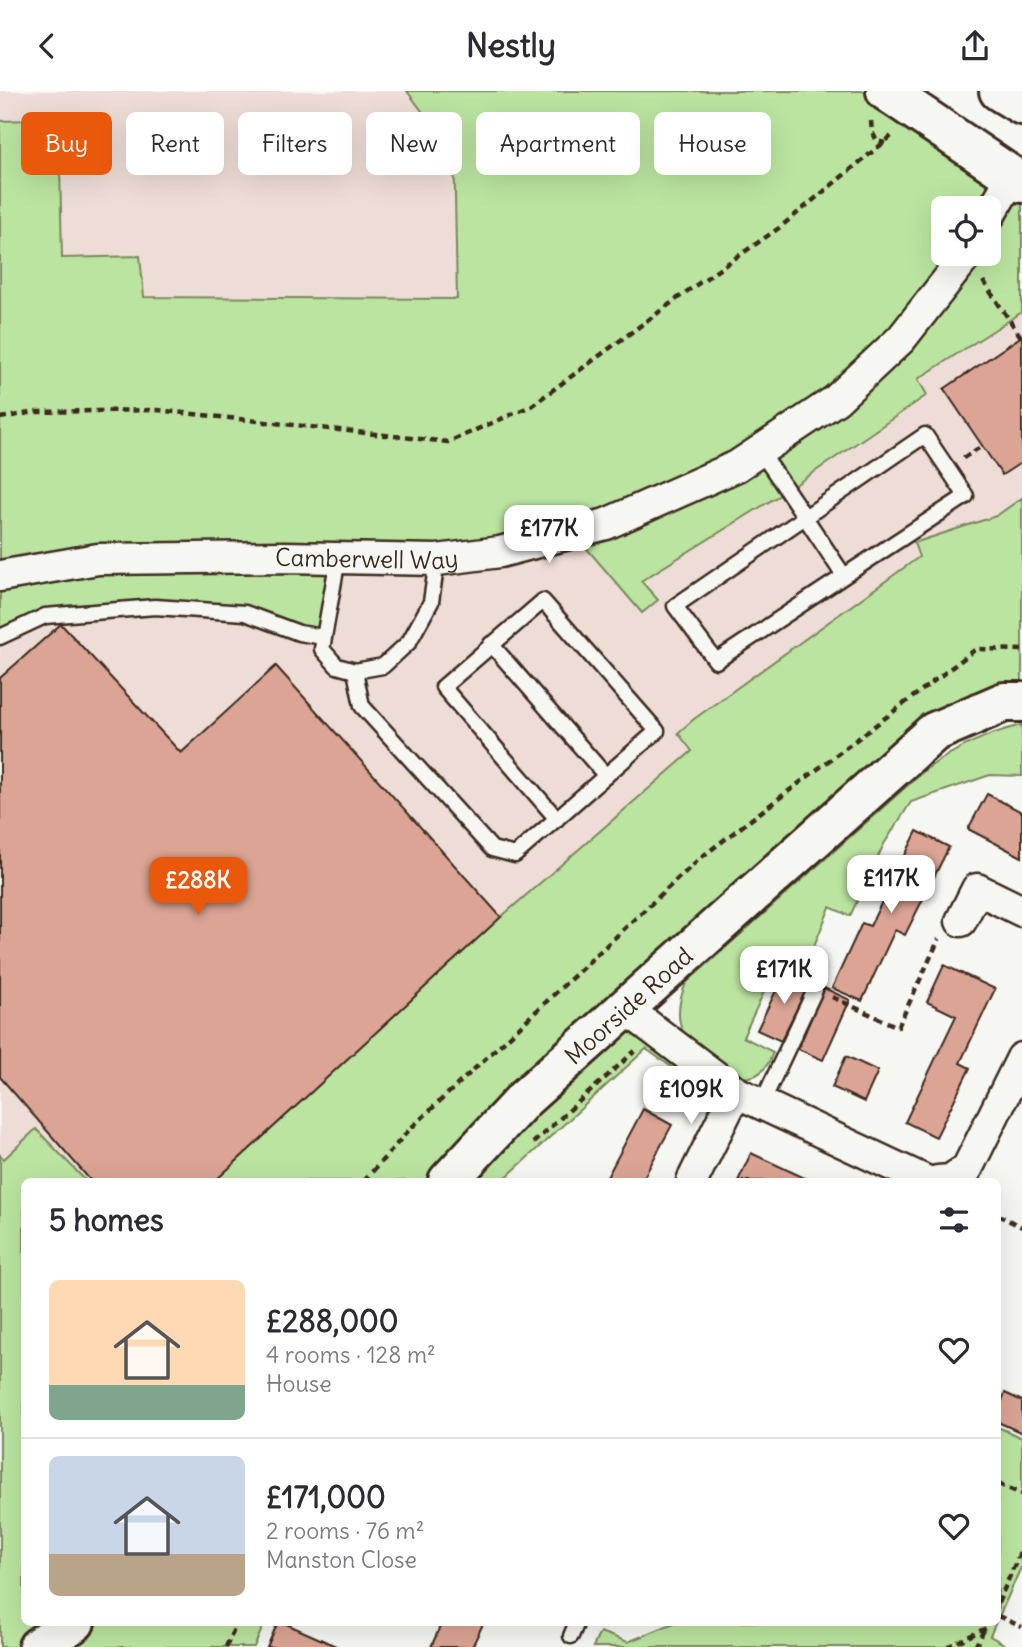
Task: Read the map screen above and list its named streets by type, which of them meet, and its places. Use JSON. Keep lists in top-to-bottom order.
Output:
{
  "streets": {
    "street": ["Camberwell Way", "Moorside Road"]
  },
  "page": {
    "header": "Nestly",
    "chip": [
      "Buy",
      "Rent",
      "Filters",
      "New",
      "Apartment",
      "House"
    ],
    "price": [
      "£177K",
      "£117K",
      "£288K",
      "£171K",
      "£109K"
    ],
    "heading": "5 homes",
    "list": [
      {
        "name": "£288,000",
        "note": "4 rooms · 128 m² · House"
      },
      {
        "name": "£171,000",
        "note": "2 rooms · 76 m² · Manston Close"
      }
    ]
  }
}
